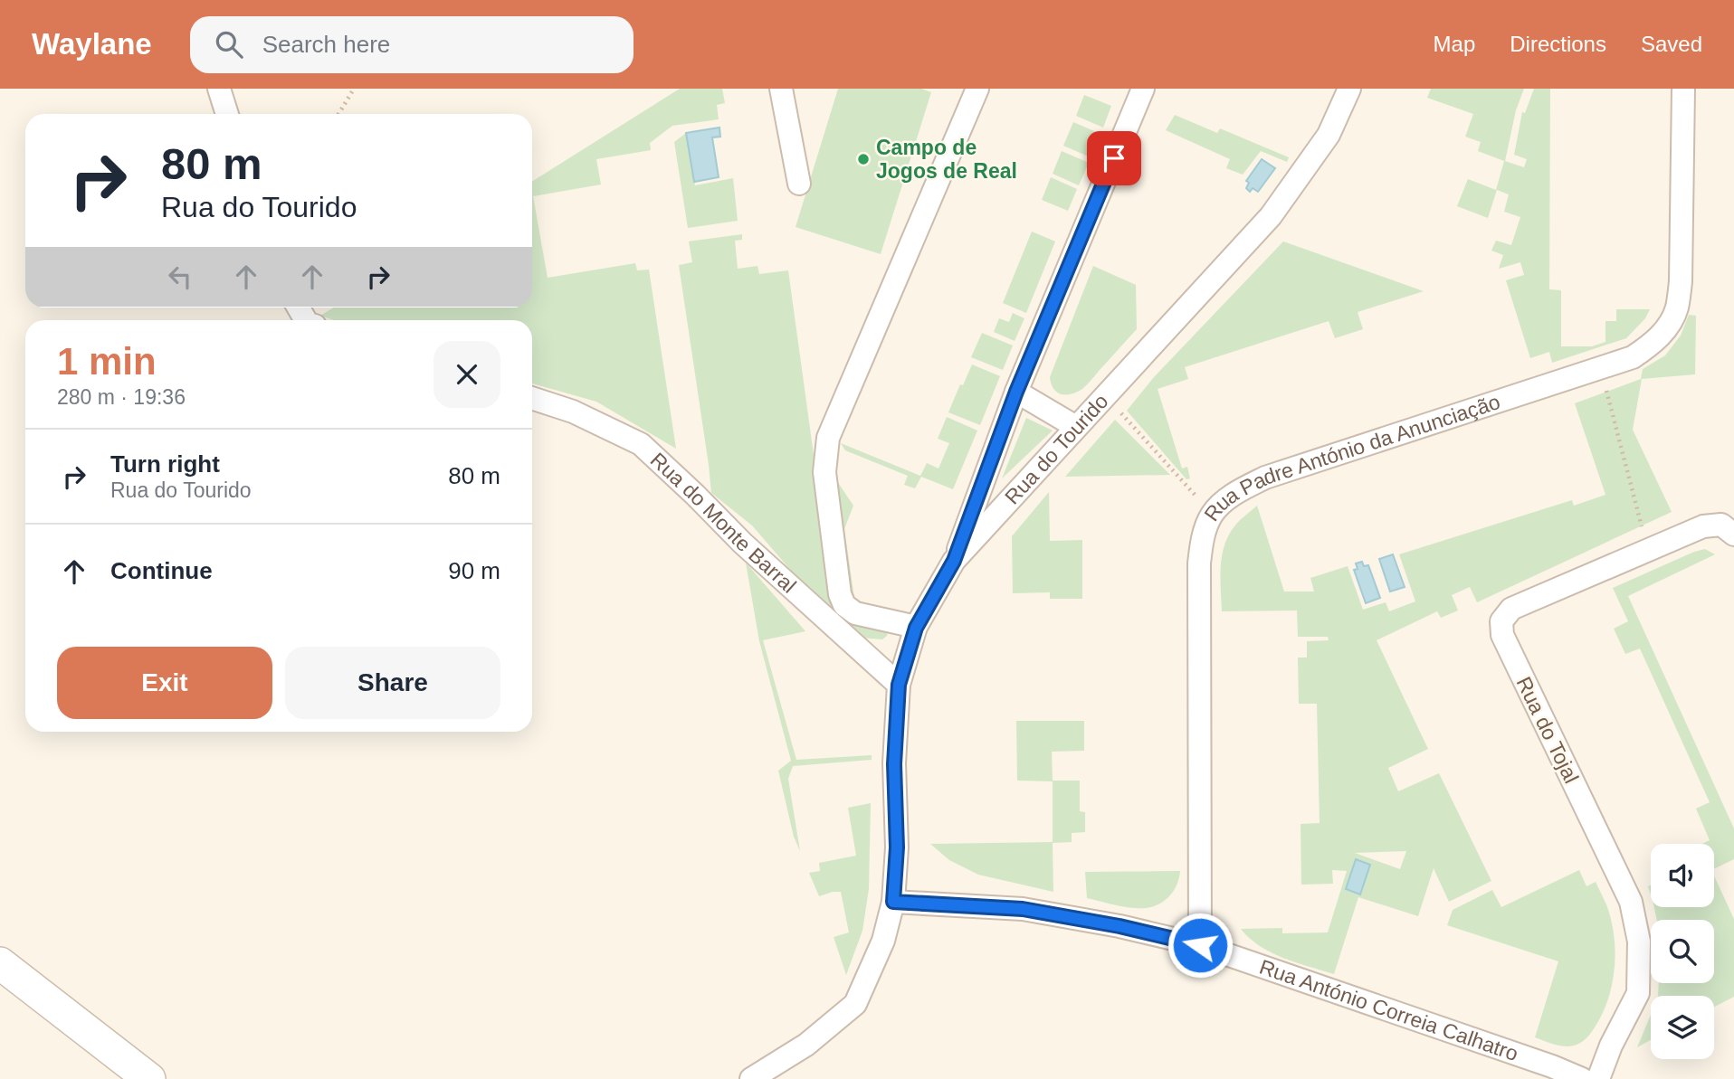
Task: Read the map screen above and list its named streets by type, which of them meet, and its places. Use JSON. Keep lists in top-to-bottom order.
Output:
{
  "streets": {
    "street": [
      "Rua do Tourido",
      "Rua Padre António da Anunciação",
      "Rua do Monte Barral",
      "Rua do Tojal",
      "Rua António Correia Calhatro"
    ]
  },
  "crossings": [
    ["Rua do Tourido", "Rua do Monte Barral"],
    ["Rua do Tourido", "Rua António Correia Calhatro"],
    ["Rua Padre António da Anunciação", "Rua António Correia Calhatro"]
  ],
  "places": ["Campo de Jogos de Real"],
  "page": {
    "header": "Waylane",
    "search": "Search here",
    "nav": ["Map", "Directions", "Saved"],
    "turn": ["80 m", "Rua do Tourido"],
    "heading": ["1 min", "280 m · 19:36"],
    "list": [
      {
        "name": "Turn right",
        "note": "Rua do Tourido",
        "value": "80 m"
      },
      {
        "name": "Continue",
        "value": "90 m"
      }
    ],
    "buttons": ["Exit", "Share"]
  }
}
